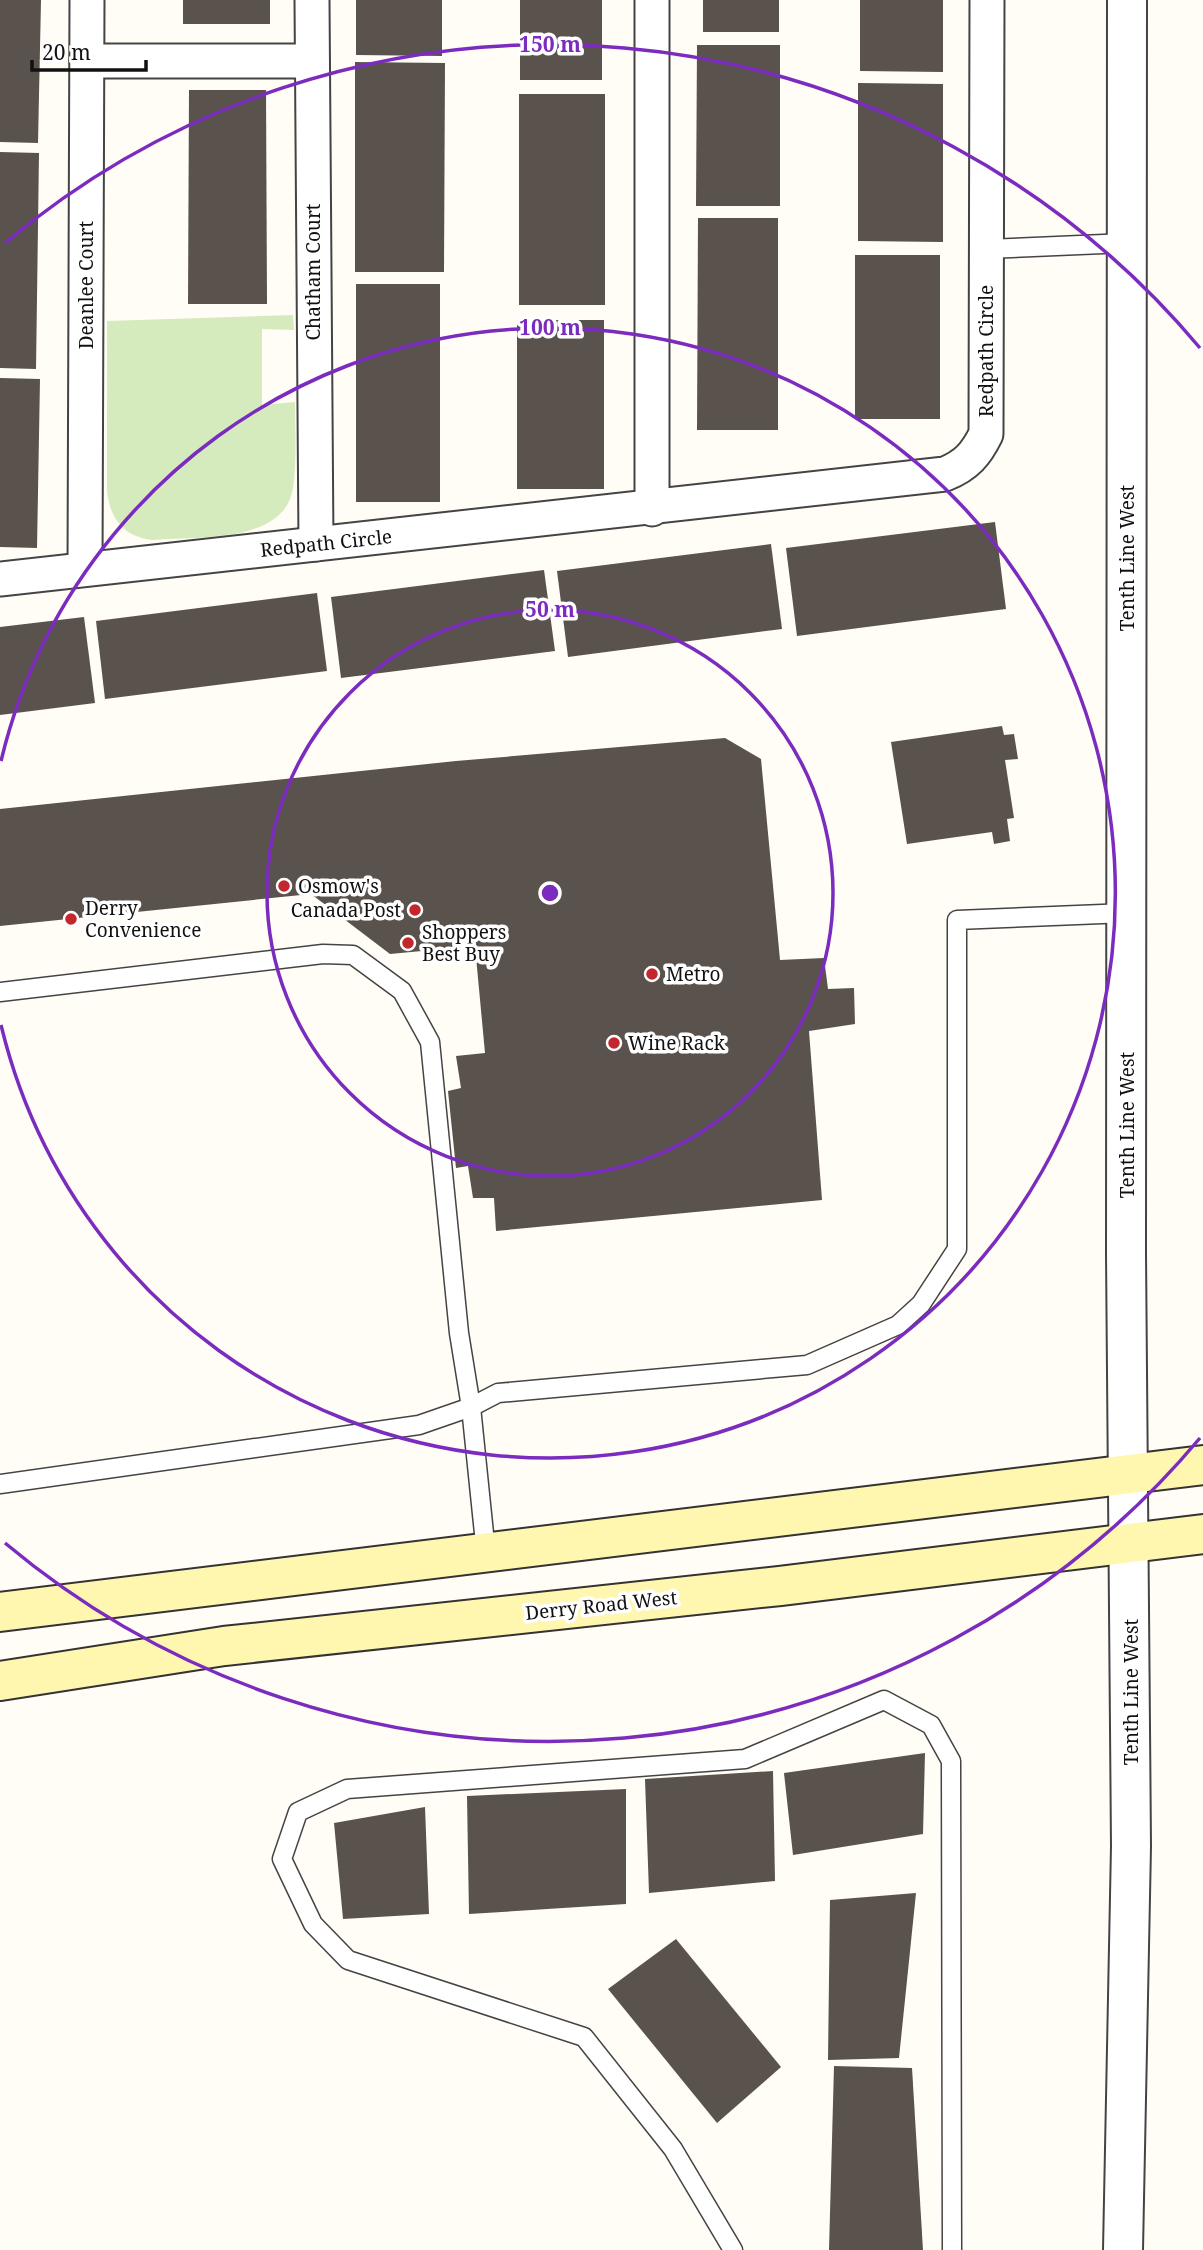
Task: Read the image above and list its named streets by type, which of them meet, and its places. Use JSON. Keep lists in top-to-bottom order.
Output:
{
  "streets": {
    "main road": ["Derry Road West"],
    "street": [
      "Chatham Court",
      "Deanlee Court",
      "Redpath Circle",
      "Tenth Line West"
    ]
  },
  "crossings": [
    ["Chatham Court", "Redpath Circle"],
    ["Deanlee Court", "Redpath Circle"],
    ["Tenth Line West", "Derry Road West"]
  ],
  "places": [
    "Osmow's",
    "Canada Post",
    "Derry Convenience",
    "Shoppers Best Buy",
    "Metro",
    "Wine Rack"
  ],
  "scale_bar": "20 m",
  "rings": ["150 m", "100 m", "50 m"]
}
